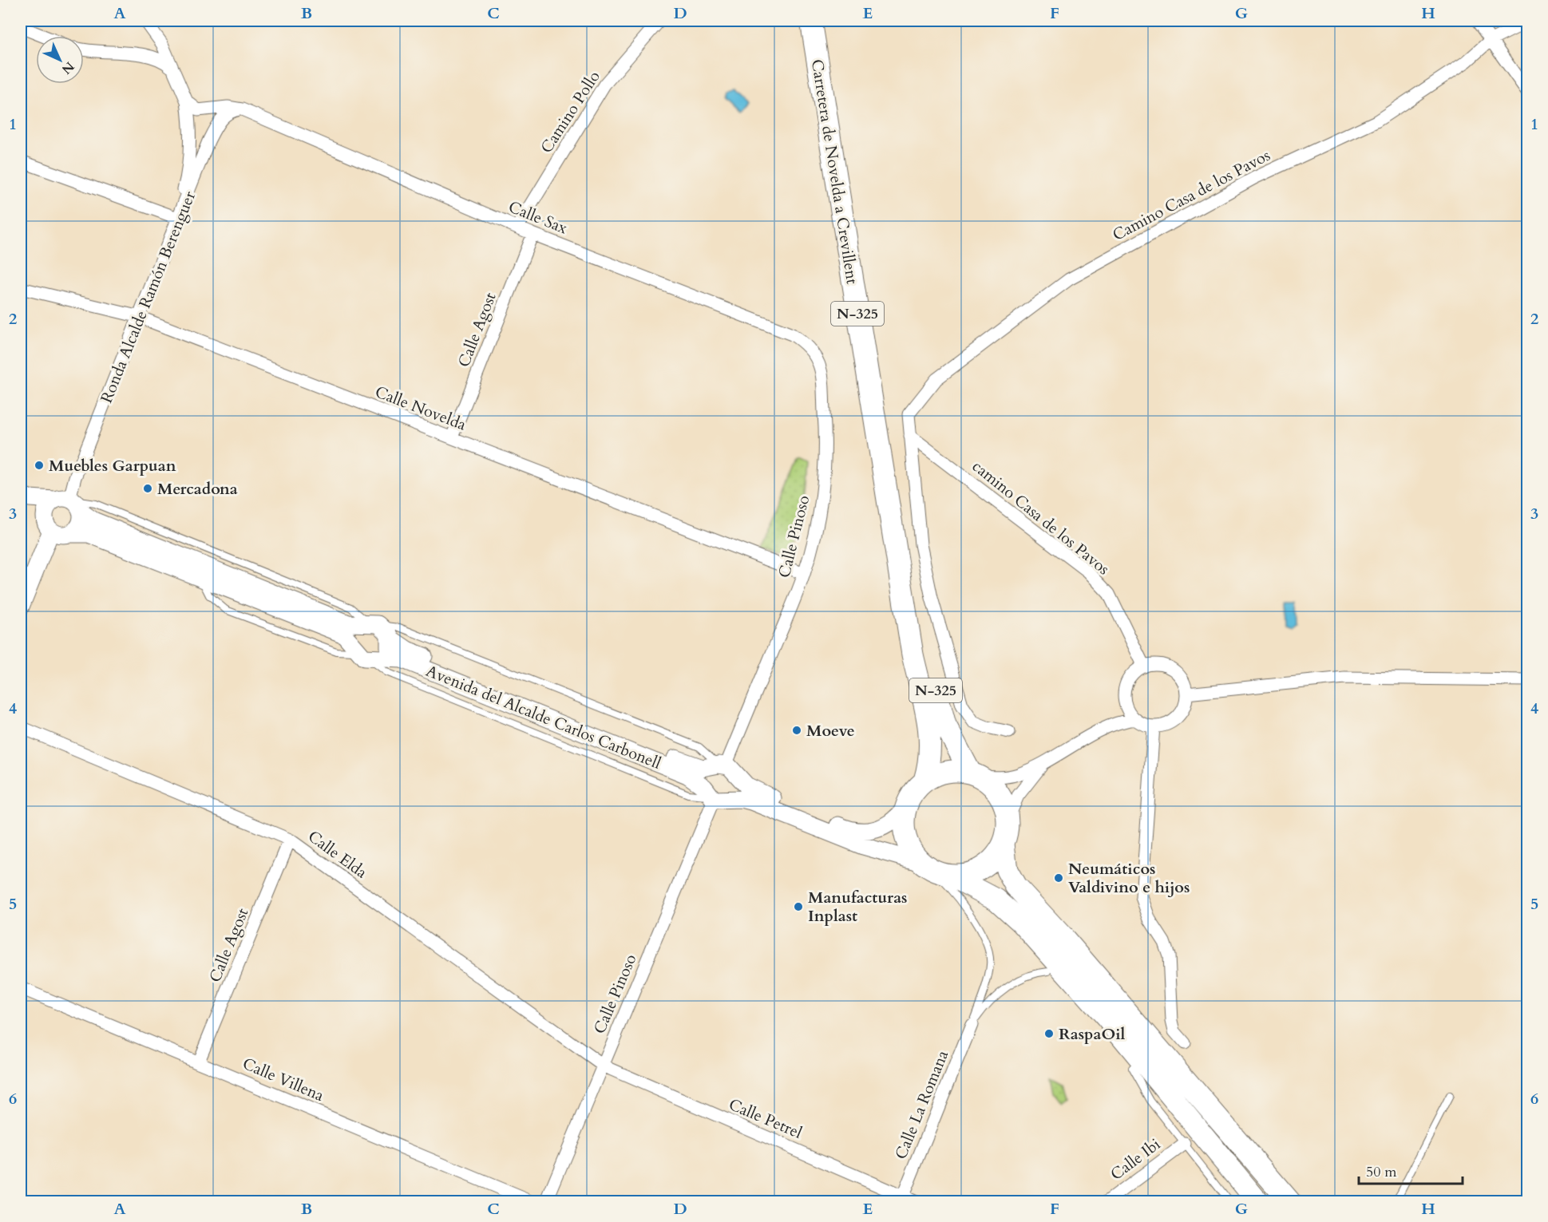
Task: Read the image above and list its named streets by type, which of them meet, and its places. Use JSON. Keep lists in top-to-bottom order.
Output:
{
  "streets": {
    "highway": ["Carretera de Novelda a Crevillent", "N-325"],
    "main road": ["Avenida del Alcalde Carlos Carbonell"],
    "street": [
      "Camino Pollo",
      "Camino Casa de los Pavos",
      "Calle Sax",
      "Ronda Alcalde Ramón Berenguer",
      "Calle Agost",
      "Calle Novelda",
      "camino Casa de los Pavos",
      "Calle Pinoso",
      "Calle Elda",
      "Calle Villena",
      "Calle La Romana",
      "Calle Petrel",
      "Calle Ibi"
    ]
  },
  "crossings": [
    ["Camino Pollo", "Calle Sax"],
    ["Carretera de Novelda a Crevillent", "N-325"],
    ["Camino Casa de los Pavos", "camino Casa de los Pavos"],
    ["Calle Sax", "Ronda Alcalde Ramón Berenguer"],
    ["Calle Sax", "Calle Agost"],
    ["Calle Sax", "Calle Pinoso"],
    ["Ronda Alcalde Ramón Berenguer", "Calle Novelda"],
    ["Ronda Alcalde Ramón Berenguer", "Avenida del Alcalde Carlos Carbonell"],
    ["N-325", "Avenida del Alcalde Carlos Carbonell"],
    ["Calle Agost", "Calle Novelda"],
    ["Calle Agost", "Calle Elda"],
    ["Calle Agost", "Calle Villena"],
    ["Calle Novelda", "Calle Pinoso"],
    ["Calle Pinoso", "Avenida del Alcalde Carlos Carbonell"],
    ["Calle Pinoso", "Calle Elda"],
    ["Calle Pinoso", "Calle Petrel"],
    ["Calle Elda", "Calle Petrel"],
    ["Calle La Romana", "Calle Petrel"]
  ],
  "places": [
    "Muebles Garpuan",
    "Mercadona",
    "Moeve",
    "Neumáticos Valdivino e hijos",
    "Manufacturas Inplast",
    "RaspaOil"
  ],
  "scale_bar": "50 m",
  "north": "bottom right",
  "grid": {
    "columns": [
      "A",
      "B",
      "C",
      "D",
      "E",
      "F",
      "G",
      "H"
    ],
    "rows": [
      "1",
      "2",
      "3",
      "4",
      "5",
      "6"
    ]
  }
}
